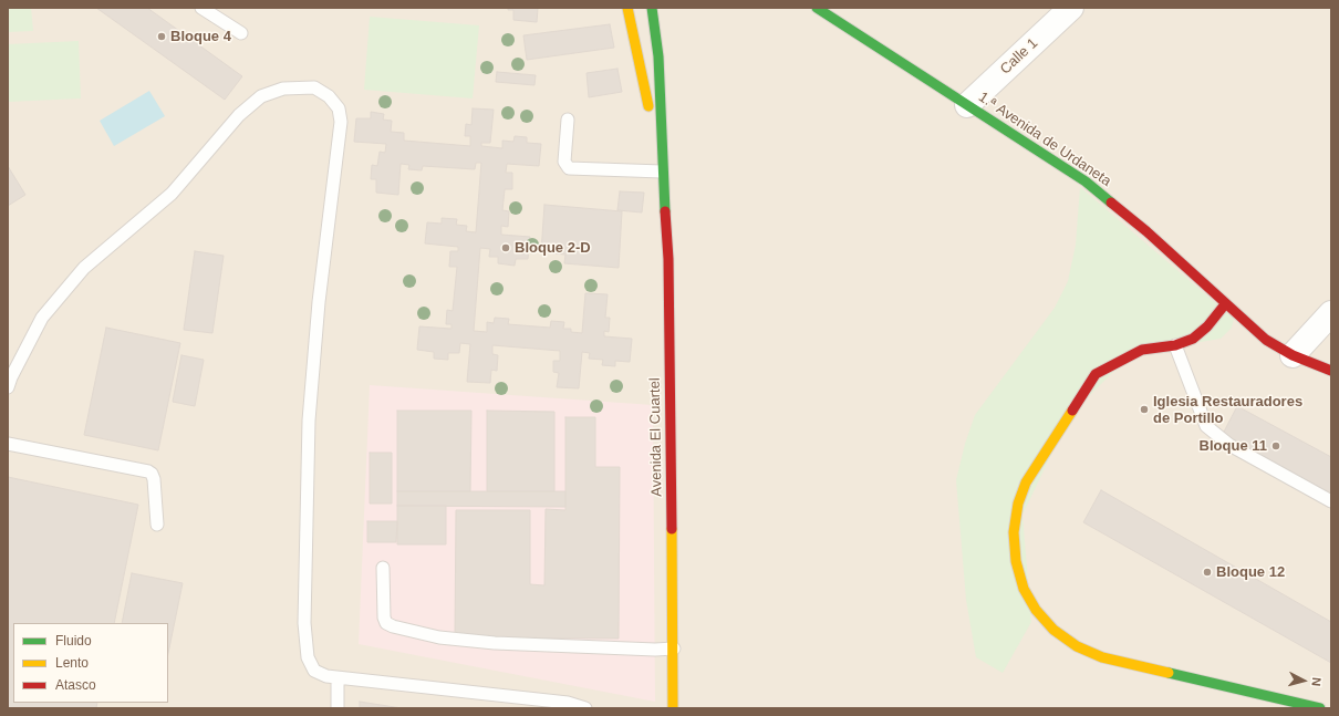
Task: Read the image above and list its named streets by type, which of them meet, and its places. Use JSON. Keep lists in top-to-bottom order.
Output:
{
  "streets": {
    "street": ["Calle 1", "1.ª Avenida de Urdaneta", "Avenida El Cuartel"]
  },
  "crossings": [
    ["Calle 1", "1.ª Avenida de Urdaneta"]
  ],
  "places": [
    "Bloque 4",
    "Bloque 2-D",
    "Iglesia Restauradores de Portillo",
    "Bloque 11",
    "Bloque 12"
  ],
  "legend": ["Fluido", "Lento", "Atasco"],
  "north": "right"
}
